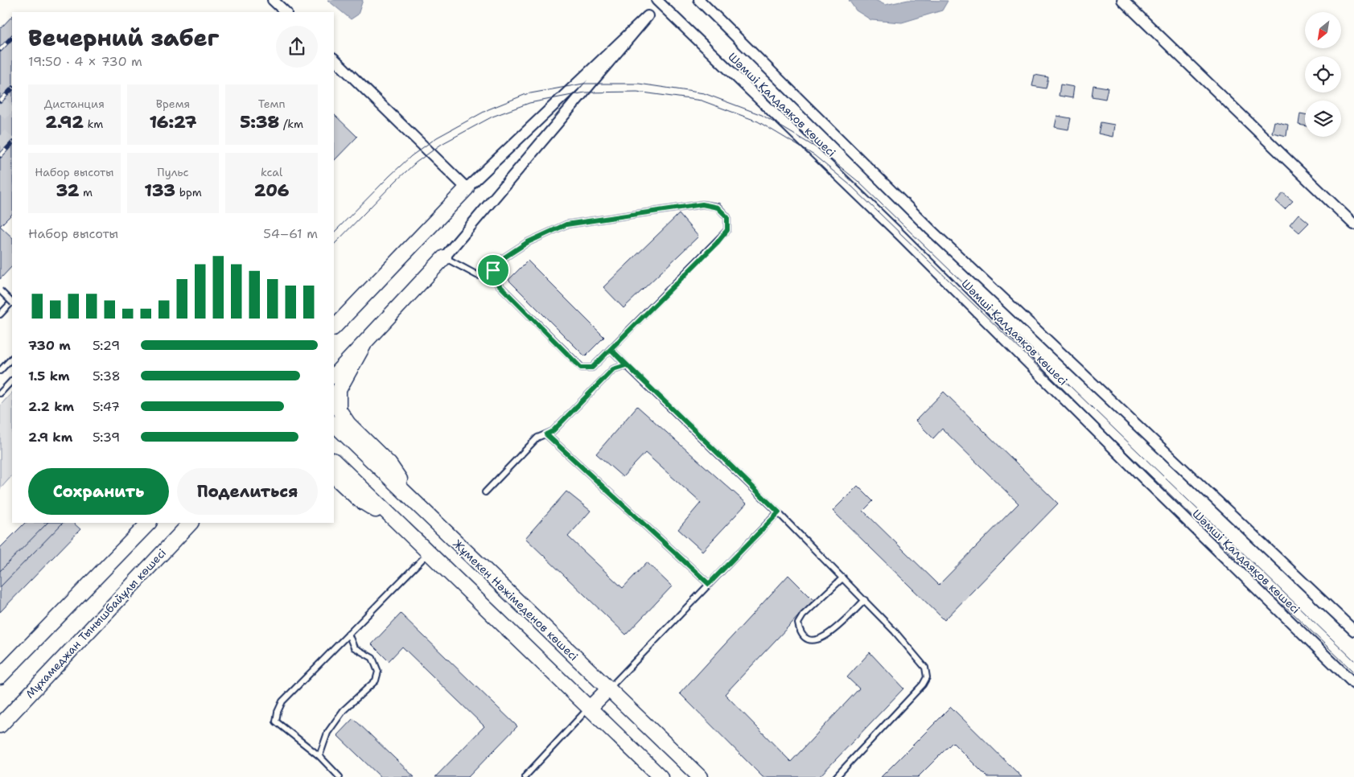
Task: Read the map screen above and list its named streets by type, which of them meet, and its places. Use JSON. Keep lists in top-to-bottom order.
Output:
{
  "streets": {
    "street": ["Шәмші Қалдаяқов көшесі", "Жұмекен Нәжімеденов көшесі", "Мұхамеджан Тынышбайұлы көшесі"]
  },
  "north": "bottom left",
  "page": {
    "heading": ["Вечерний забег", "19:50 · 4 × 730 m"],
    "stats": [
      ["Дистанция", "2.92 km"],
      ["Время", "16:27"],
      ["Темп", "5:38 /km"],
      ["Набор высоты", "32 m"],
      ["Пульс", "133 bpm"],
      ["kcal", "206"]
    ],
    "chart": ["Набор высоты", "54–61 m"],
    "list": [
      {
        "name": "730 m",
        "note": "5:29"
      },
      {
        "name": "1.5 km",
        "note": "5:38"
      },
      {
        "name": "2.2 km",
        "note": "5:47"
      },
      {
        "name": "2.9 km",
        "note": "5:39"
      }
    ],
    "buttons": ["Сохранить", "Поделиться"]
  }
}
